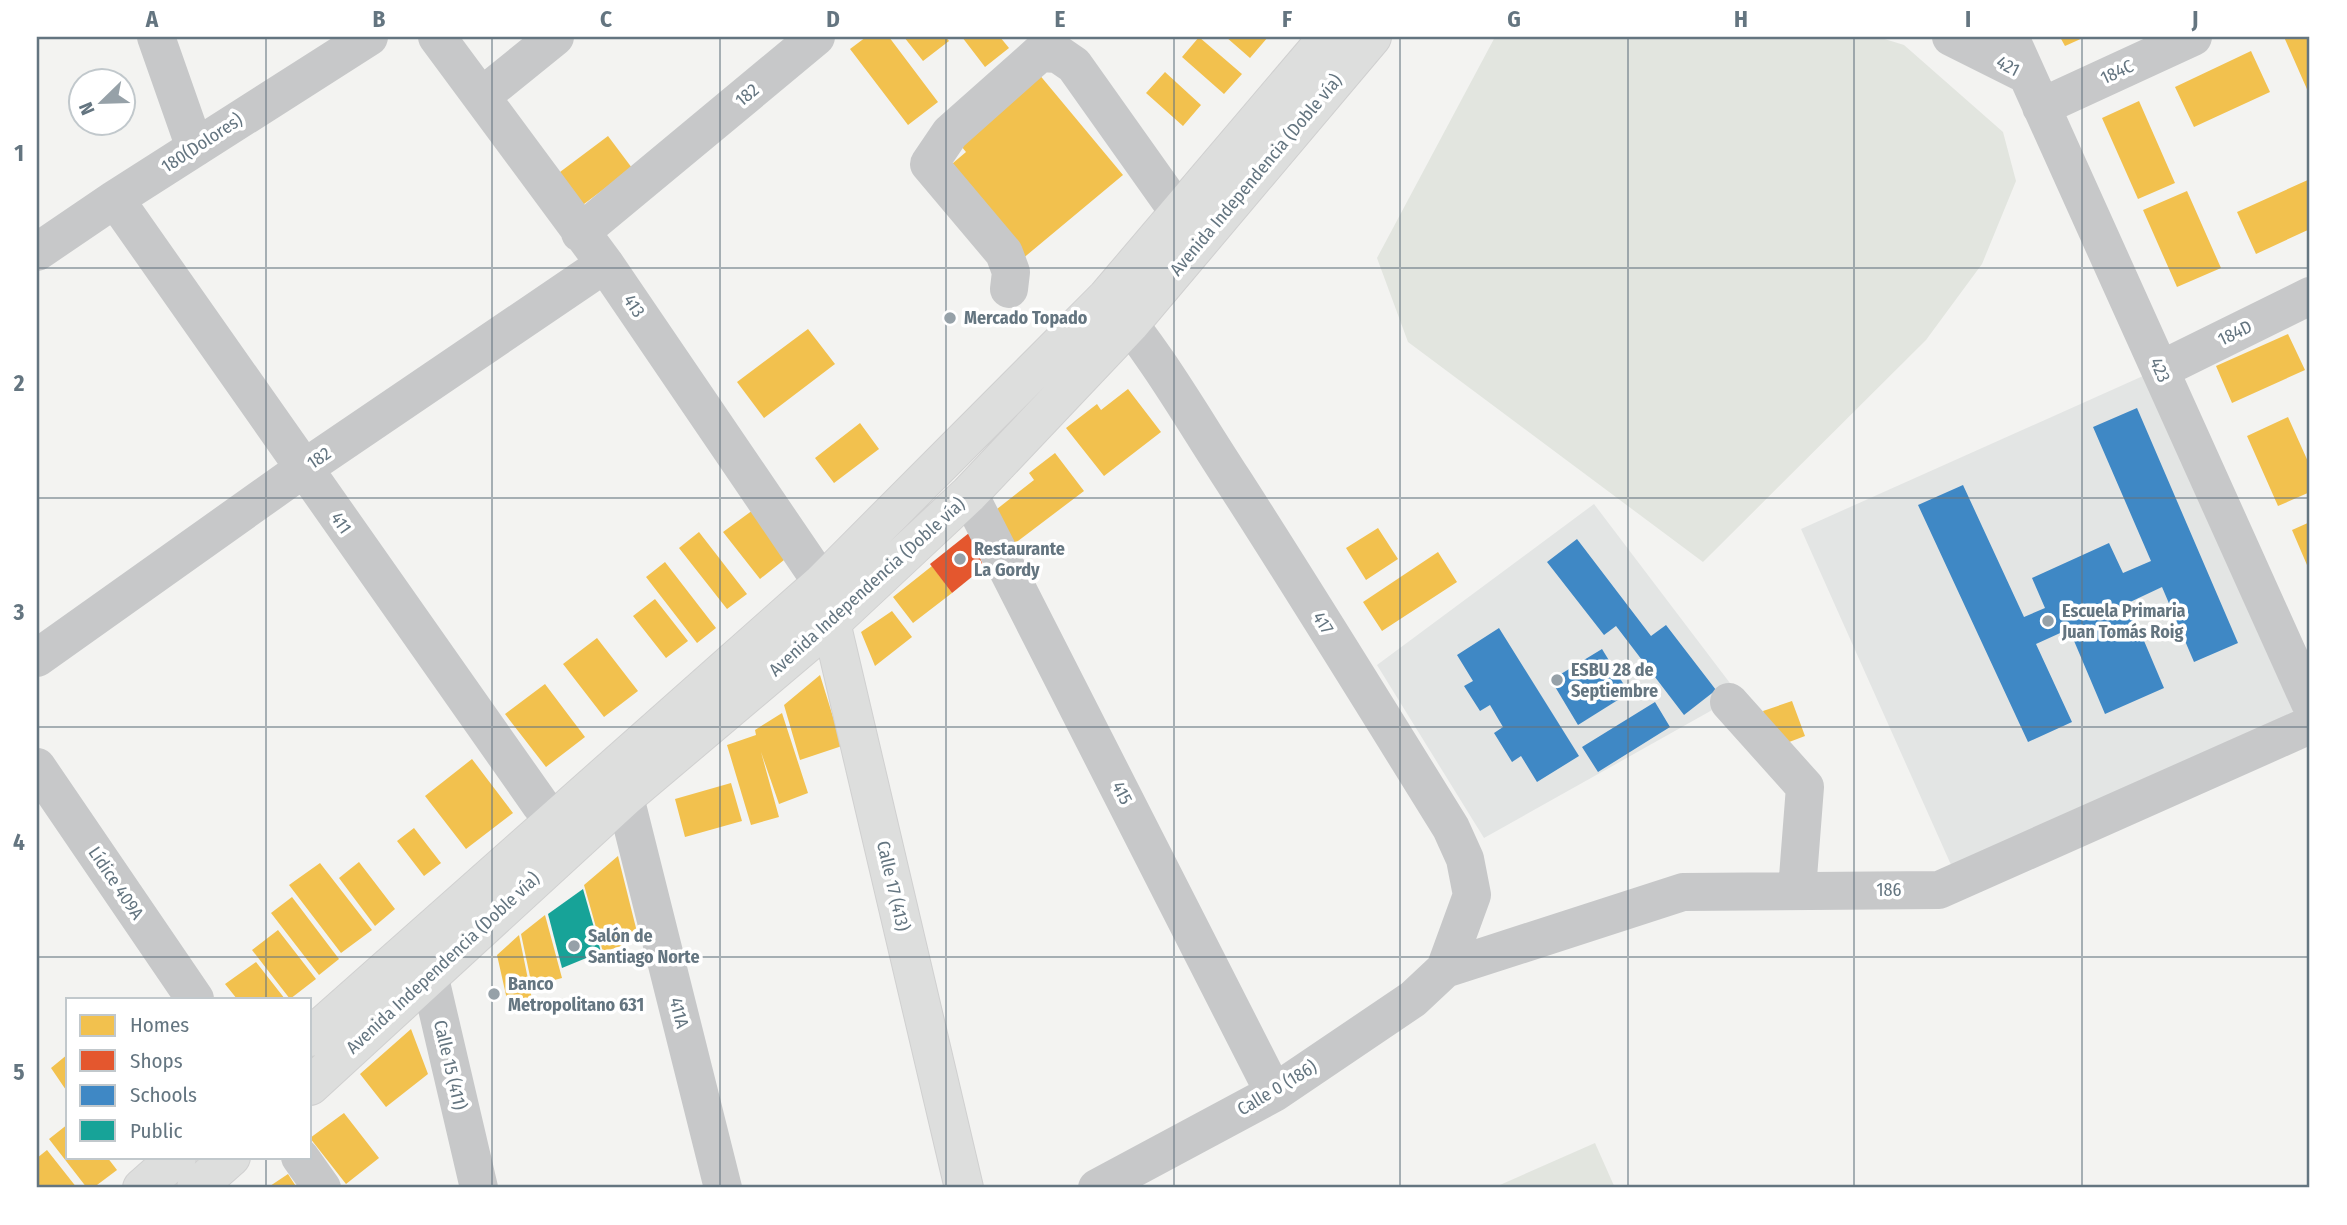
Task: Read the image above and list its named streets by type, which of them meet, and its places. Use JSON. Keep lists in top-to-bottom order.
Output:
{
  "streets": {
    "main road": ["Avenida Independencia (Doble vía)", "Calle 17 (413)"],
    "street": [
      "421",
      "184C",
      "182",
      "180(Dolores)",
      "413",
      "184D",
      "423",
      "411",
      "417",
      "415",
      "Lídice 409A",
      "186",
      "411A",
      "Calle 15 (411)",
      "Calle 0 (186)"
    ]
  },
  "crossings": [
    ["421", "184C"],
    ["421", "423"],
    ["184C", "423"],
    ["182", "413"],
    ["182", "411"],
    ["180(Dolores)", "411"],
    ["Avenida Independencia (Doble vía)", "413"],
    ["Avenida Independencia (Doble vía)", "411"],
    ["Avenida Independencia (Doble vía)", "417"],
    ["Avenida Independencia (Doble vía)", "415"],
    ["Avenida Independencia (Doble vía)", "Calle 17 (413)"],
    ["Avenida Independencia (Doble vía)", "411A"],
    ["Avenida Independencia (Doble vía)", "Calle 15 (411)"],
    ["413", "Calle 17 (413)"],
    ["184D", "423"],
    ["417", "186"],
    ["417", "Calle 0 (186)"],
    ["415", "Calle 0 (186)"],
    ["186", "Calle 0 (186)"]
  ],
  "places": [
    "Mercado Topado",
    "Restaurante La Gordy",
    "Escuela Primaria Juan Tomás Roig",
    "ESBU 28 de Septiembre",
    "Salón de Santiago Norte",
    "Banco Metropolitano 631"
  ],
  "legend": [
    "Homes",
    "Shops",
    "Schools",
    "Public"
  ],
  "north": "bottom left",
  "grid": {
    "columns": [
      "A",
      "B",
      "C",
      "D",
      "E",
      "F",
      "G",
      "H",
      "I",
      "J"
    ],
    "rows": [
      "1",
      "2",
      "3",
      "4",
      "5"
    ]
  }
}
